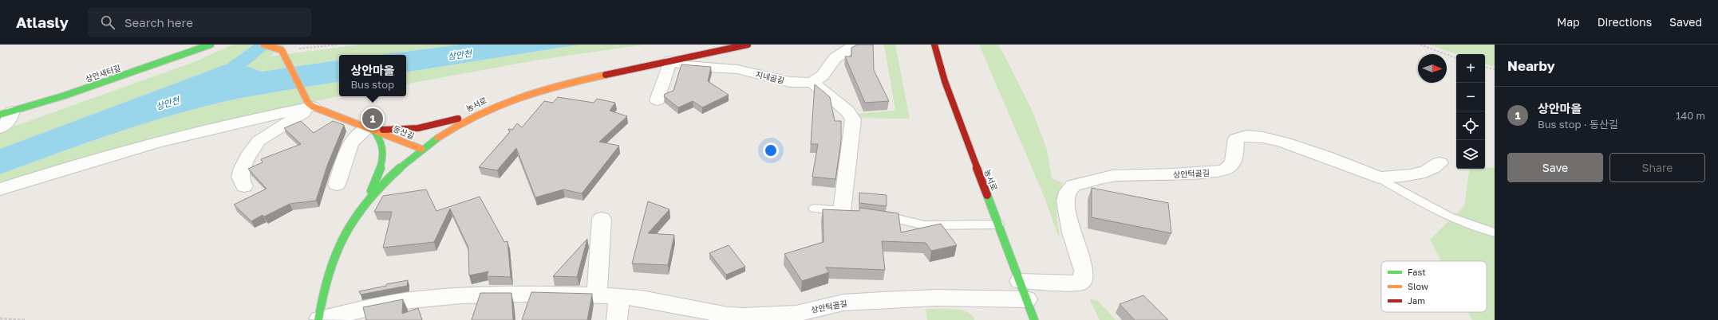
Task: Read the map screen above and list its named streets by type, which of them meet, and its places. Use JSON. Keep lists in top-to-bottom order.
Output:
{
  "streets": {
    "street": [
      "상안새터길",
      "지네골길",
      "농서로",
      "동산길",
      "상안턱골길"
    ]
  },
  "crossings": [
    ["지네골길", "농서로"],
    ["농서로", "동산길"],
    ["농서로", "상안턱골길"]
  ],
  "water": ["상안천"],
  "legend": ["Fast", "Slow", "Jam"],
  "north": "right",
  "page": {
    "header": "Atlasly",
    "search": "Search here",
    "nav": ["Map", "Directions", "Saved"],
    "heading": "Nearby",
    "map_buttons": ["+", "−"],
    "popup": ["상안마을", "Bus stop"],
    "list": [
      {
        "mark": "1",
        "name": "상안마을",
        "note": "Bus stop · 동산길",
        "value": "140 m"
      }
    ],
    "pins": "1",
    "buttons": ["Save", "Share"]
  }
}
